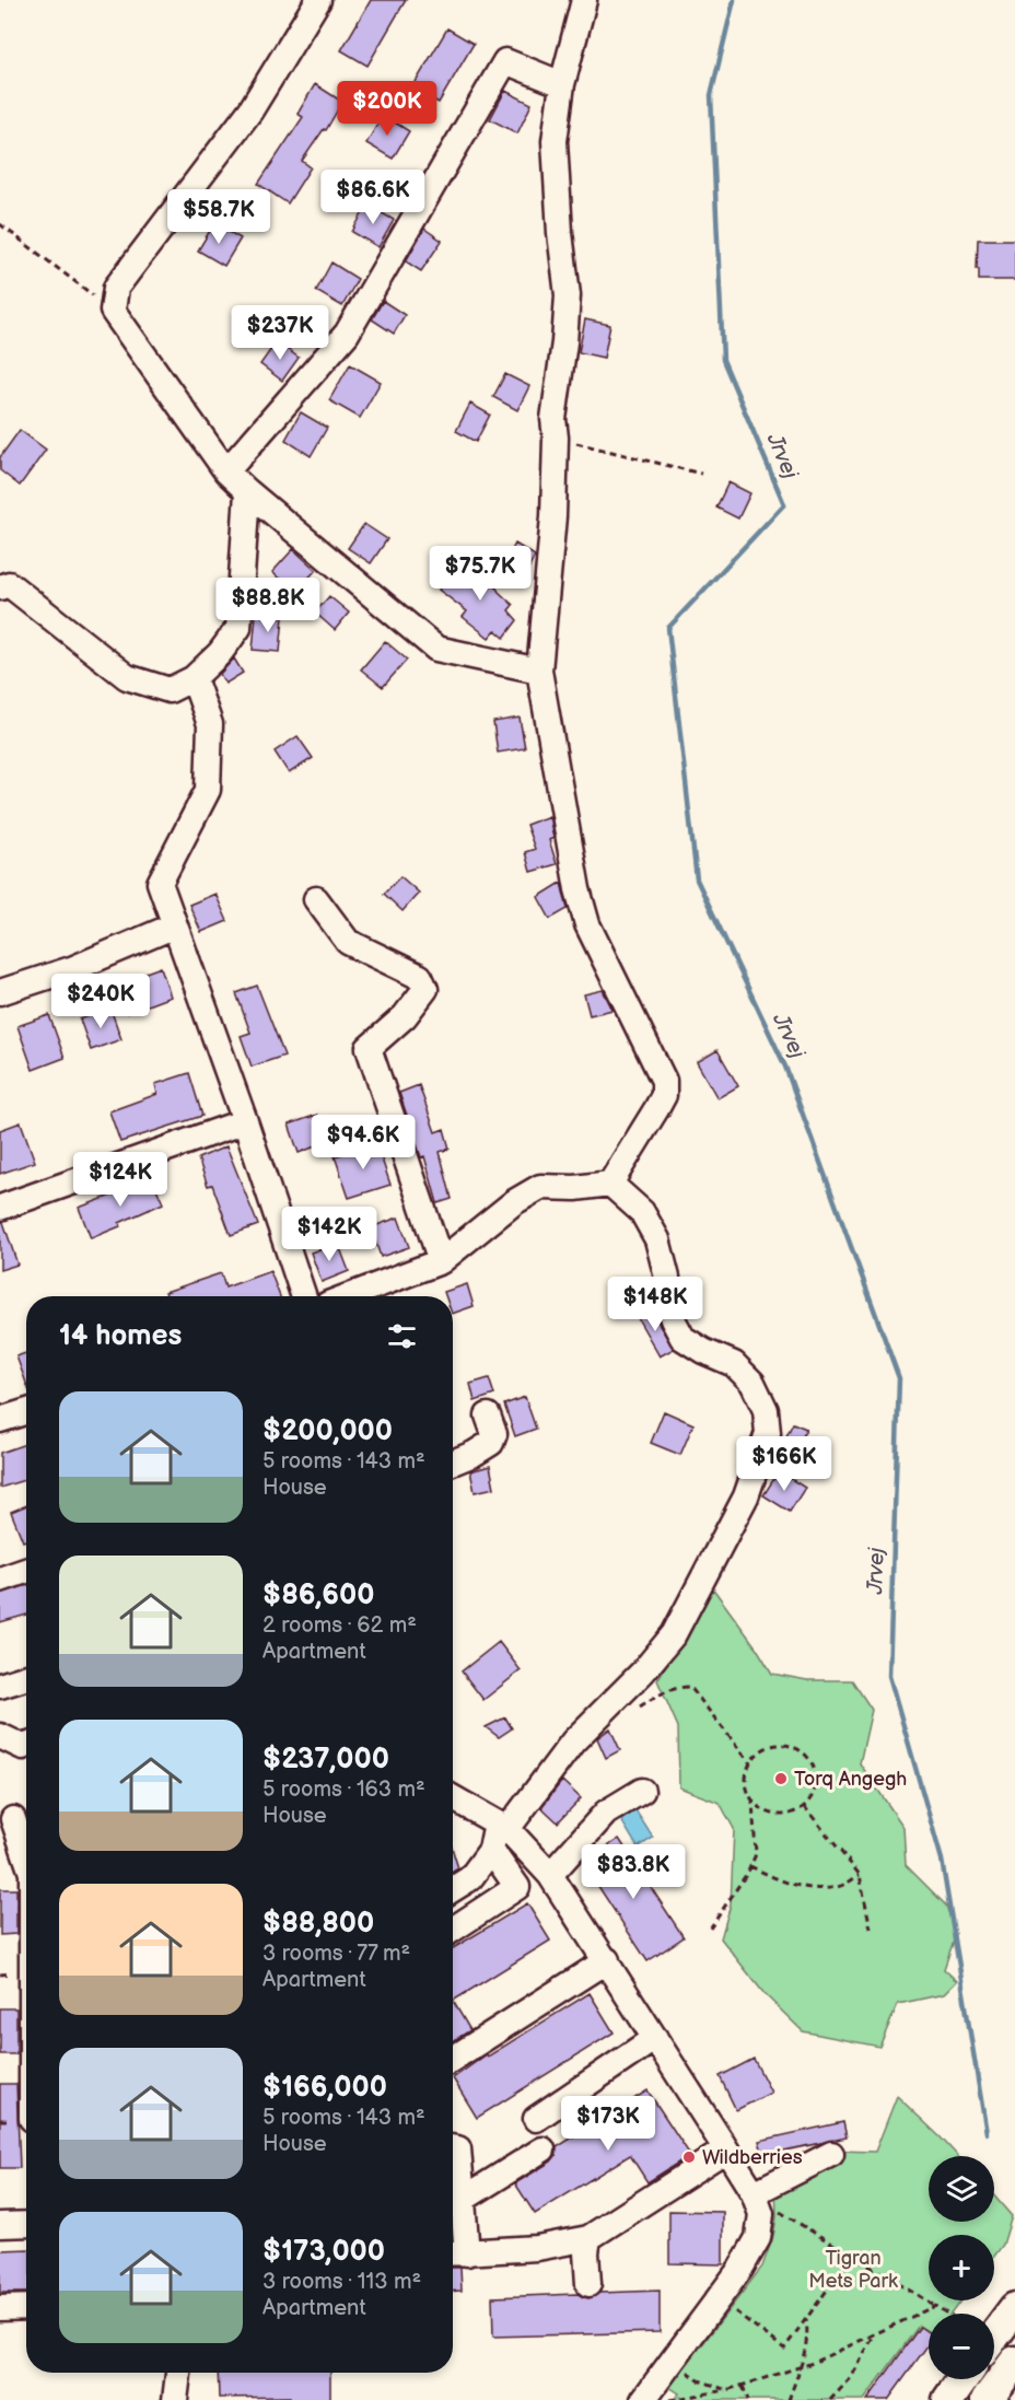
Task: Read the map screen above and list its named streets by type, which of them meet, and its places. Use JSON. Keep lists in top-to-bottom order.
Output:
{
  "water": ["Jrvej"],
  "parks": ["Tigran Mets Park"],
  "places": ["Torq Angegh", "Wildberries"],
  "page": {
    "price": [
      "$200K",
      "$86.6K",
      "$58.7K",
      "$237K",
      "$75.7K",
      "$88.8K",
      "$240K",
      "$94.6K",
      "$124K",
      "$142K",
      "$148K",
      "$166K",
      "$83.8K",
      "$173K"
    ],
    "heading": "14 homes",
    "list": [
      {
        "name": "$200,000",
        "note": "5 rooms · 143 m² · House"
      },
      {
        "name": "$86,600",
        "note": "2 rooms · 62 m² · Apartment"
      },
      {
        "name": "$237,000",
        "note": "5 rooms · 163 m² · House"
      },
      {
        "name": "$88,800",
        "note": "3 rooms · 77 m² · Apartment"
      },
      {
        "name": "$166,000",
        "note": "5 rooms · 143 m² · House"
      },
      {
        "name": "$173,000",
        "note": "3 rooms · 113 m² · Apartment"
      }
    ],
    "map_buttons": ["+", "−"]
  }
}
